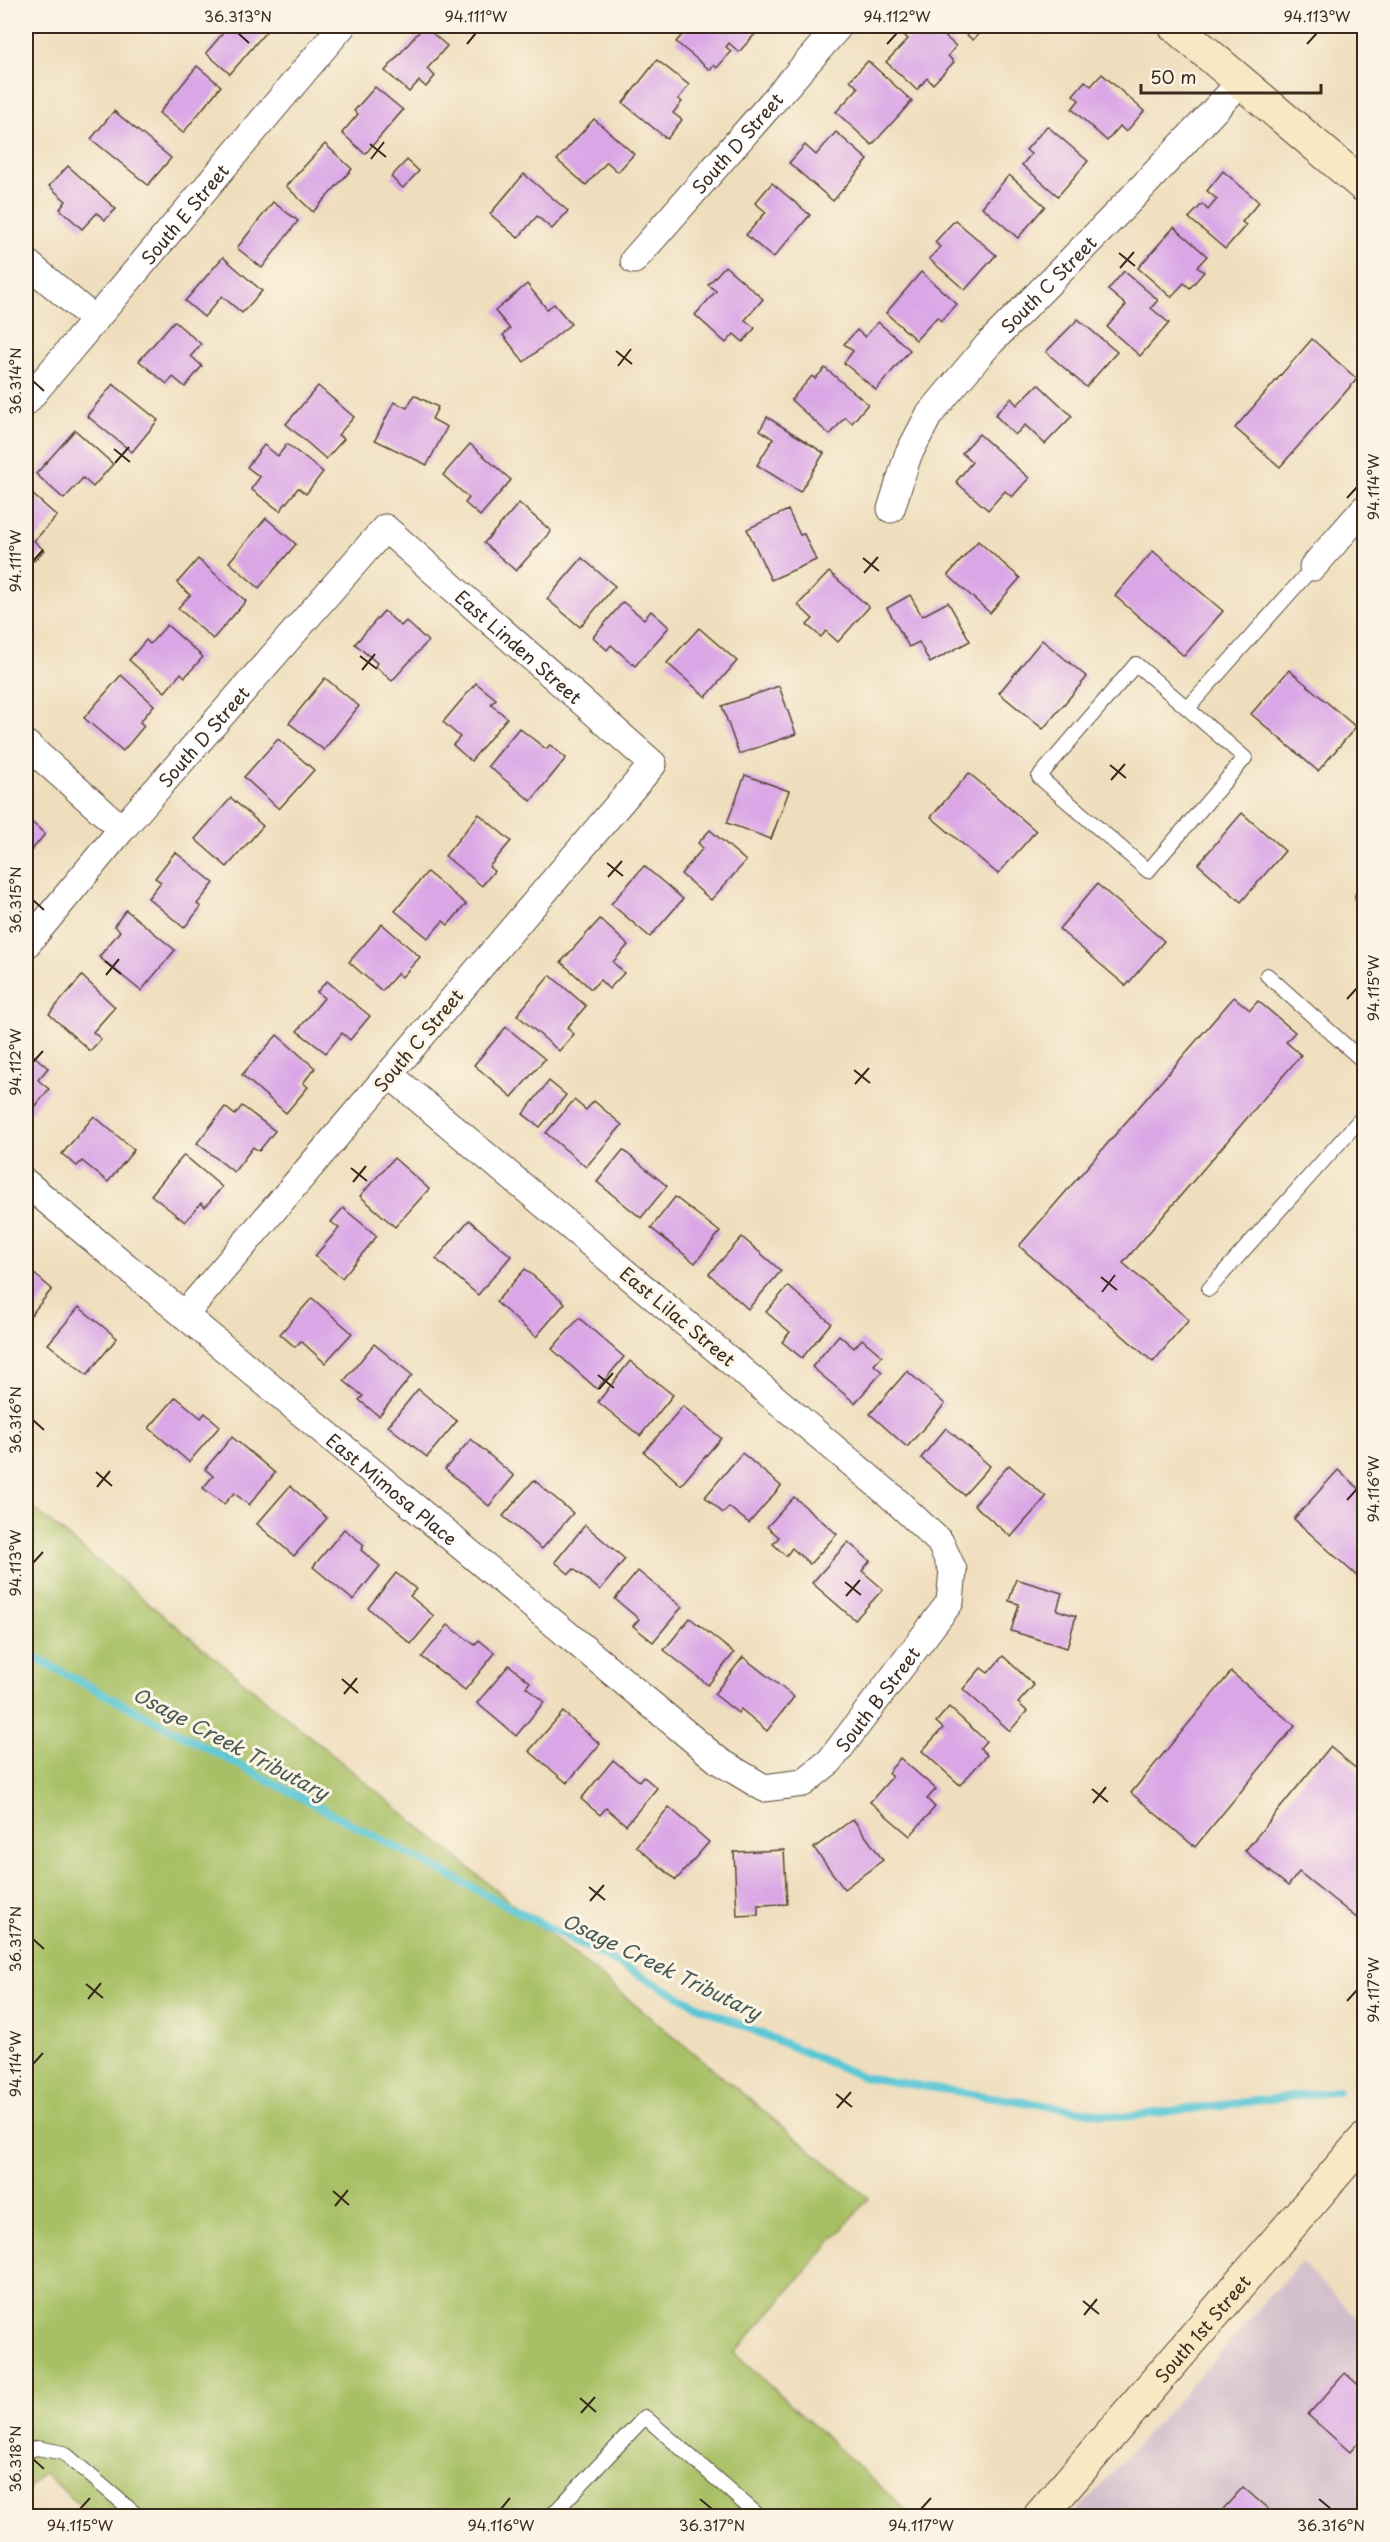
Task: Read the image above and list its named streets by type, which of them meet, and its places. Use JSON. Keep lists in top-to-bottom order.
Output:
{
  "streets": {
    "street": [
      "South D Street",
      "South E Street",
      "South C Street",
      "East Linden Street",
      "East Lilac Street",
      "East Mimosa Place",
      "South B Street",
      "South 1st Street"
    ]
  },
  "crossings": [
    ["South D Street", "East Linden Street"],
    ["South C Street", "East Linden Street"],
    ["South C Street", "East Lilac Street"],
    ["South C Street", "East Mimosa Place"],
    ["East Lilac Street", "South B Street"],
    ["East Mimosa Place", "South B Street"]
  ],
  "water": ["Osage Creek Tributary"],
  "scale_bar": "50 m",
  "coordinates": [
    "36.313°N",
    "94.111°W",
    "94.112°W",
    "94.113°W",
    "36.314°N",
    "94.114°W",
    "36.315°N",
    "94.115°W",
    "36.316°N",
    "94.116°W",
    "36.317°N",
    "94.117°W",
    "36.318°N"
  ]
}
